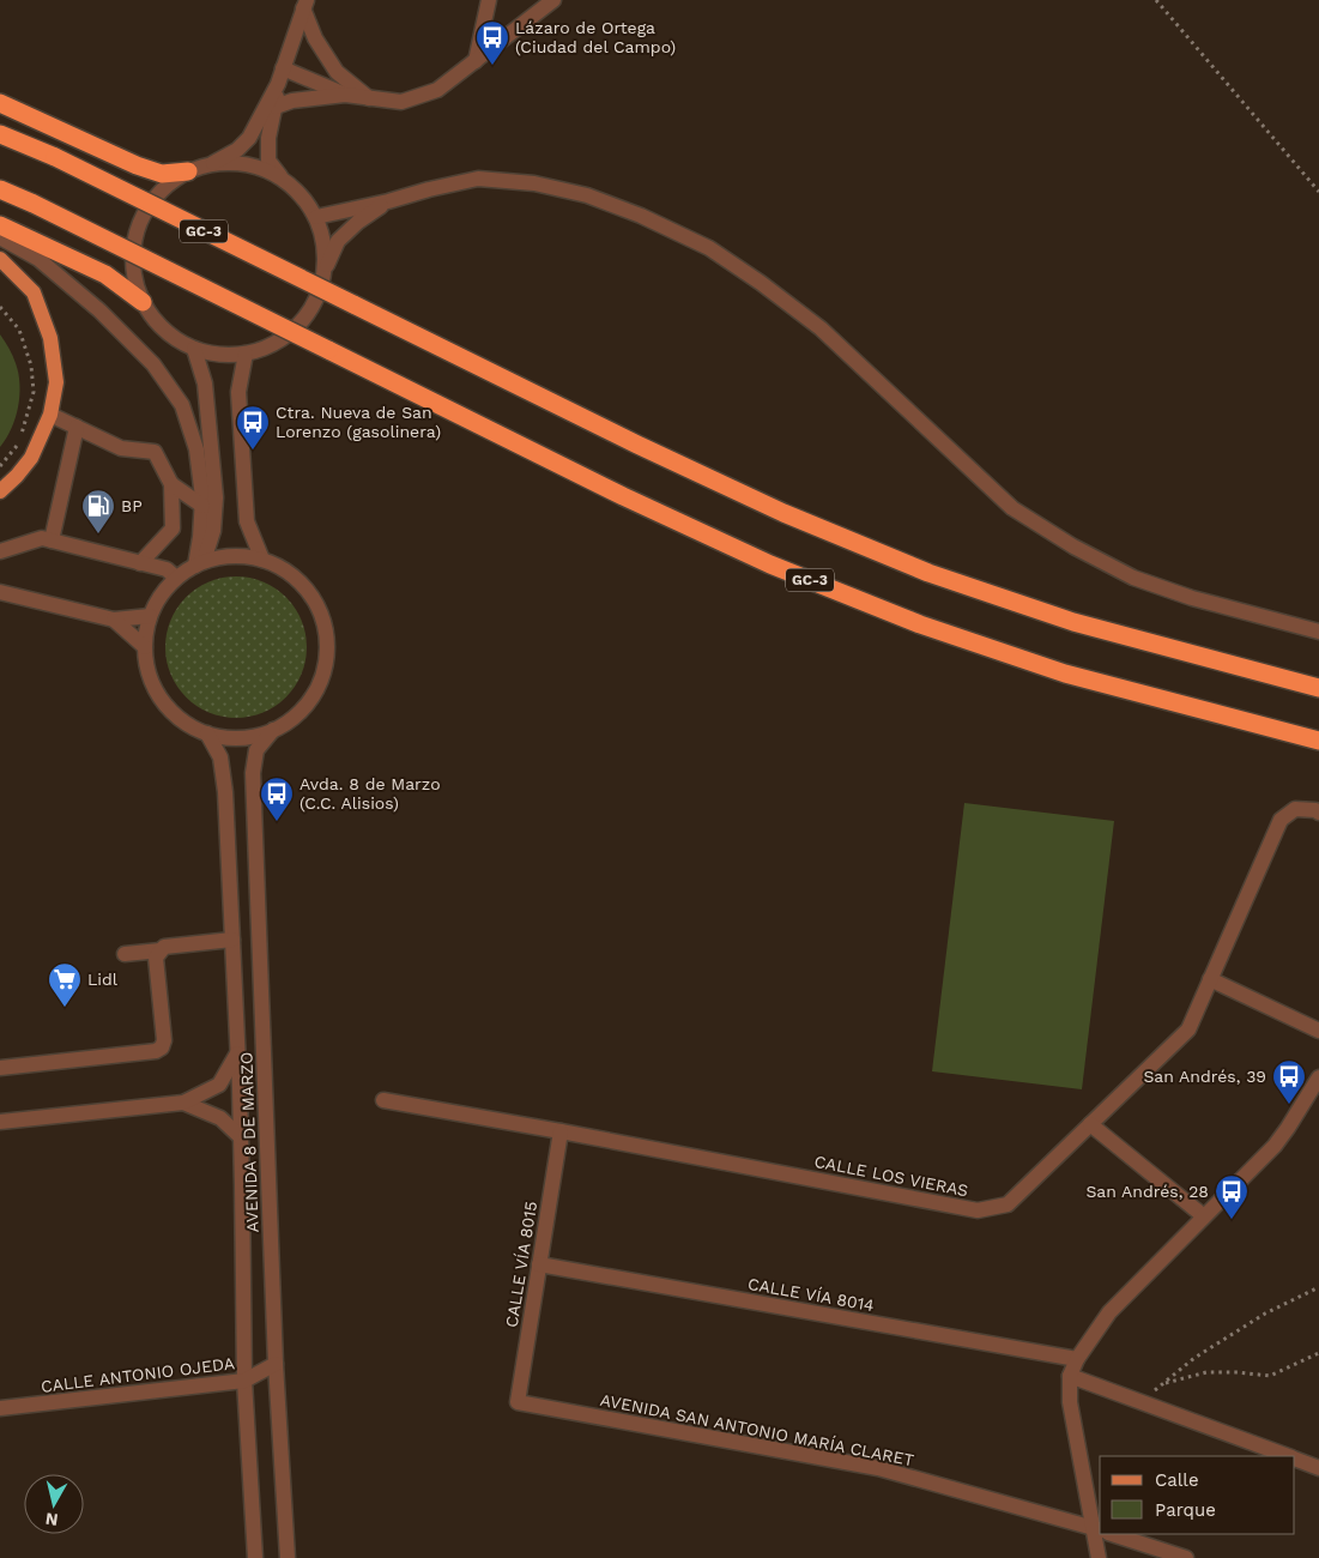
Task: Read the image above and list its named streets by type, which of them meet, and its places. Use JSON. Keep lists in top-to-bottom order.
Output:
{
  "streets": {
    "highway": ["GC-3"],
    "street": [
      "AVENIDA 8 DE MARZO",
      "CALLE LOS VIERAS",
      "CALLE VÍA 8015",
      "CALLE VÍA 8014",
      "CALLE ANTONIO OJEDA",
      "AVENIDA SAN ANTONIO MARÍA CLARET"
    ]
  },
  "crossings": [
    ["AVENIDA 8 DE MARZO", "CALLE ANTONIO OJEDA"],
    ["CALLE LOS VIERAS", "CALLE VÍA 8015"],
    ["CALLE VÍA 8015", "CALLE VÍA 8014"],
    ["CALLE VÍA 8015", "AVENIDA SAN ANTONIO MARÍA CLARET"]
  ],
  "places": {
    "bus stop": [
      "Lázaro de Ortega (Ciudad del Campo)",
      "Ctra. Nueva de San Lorenzo (gasolinera)",
      "Avda. 8 de Marzo (C.C. Alisios)",
      "San Andrés, 39",
      "San Andrés, 28"
    ],
    "fuel station": ["BP"],
    "supermarket": ["Lidl"]
  },
  "legend": ["Calle", "Parque"],
  "north": "bottom"
}
